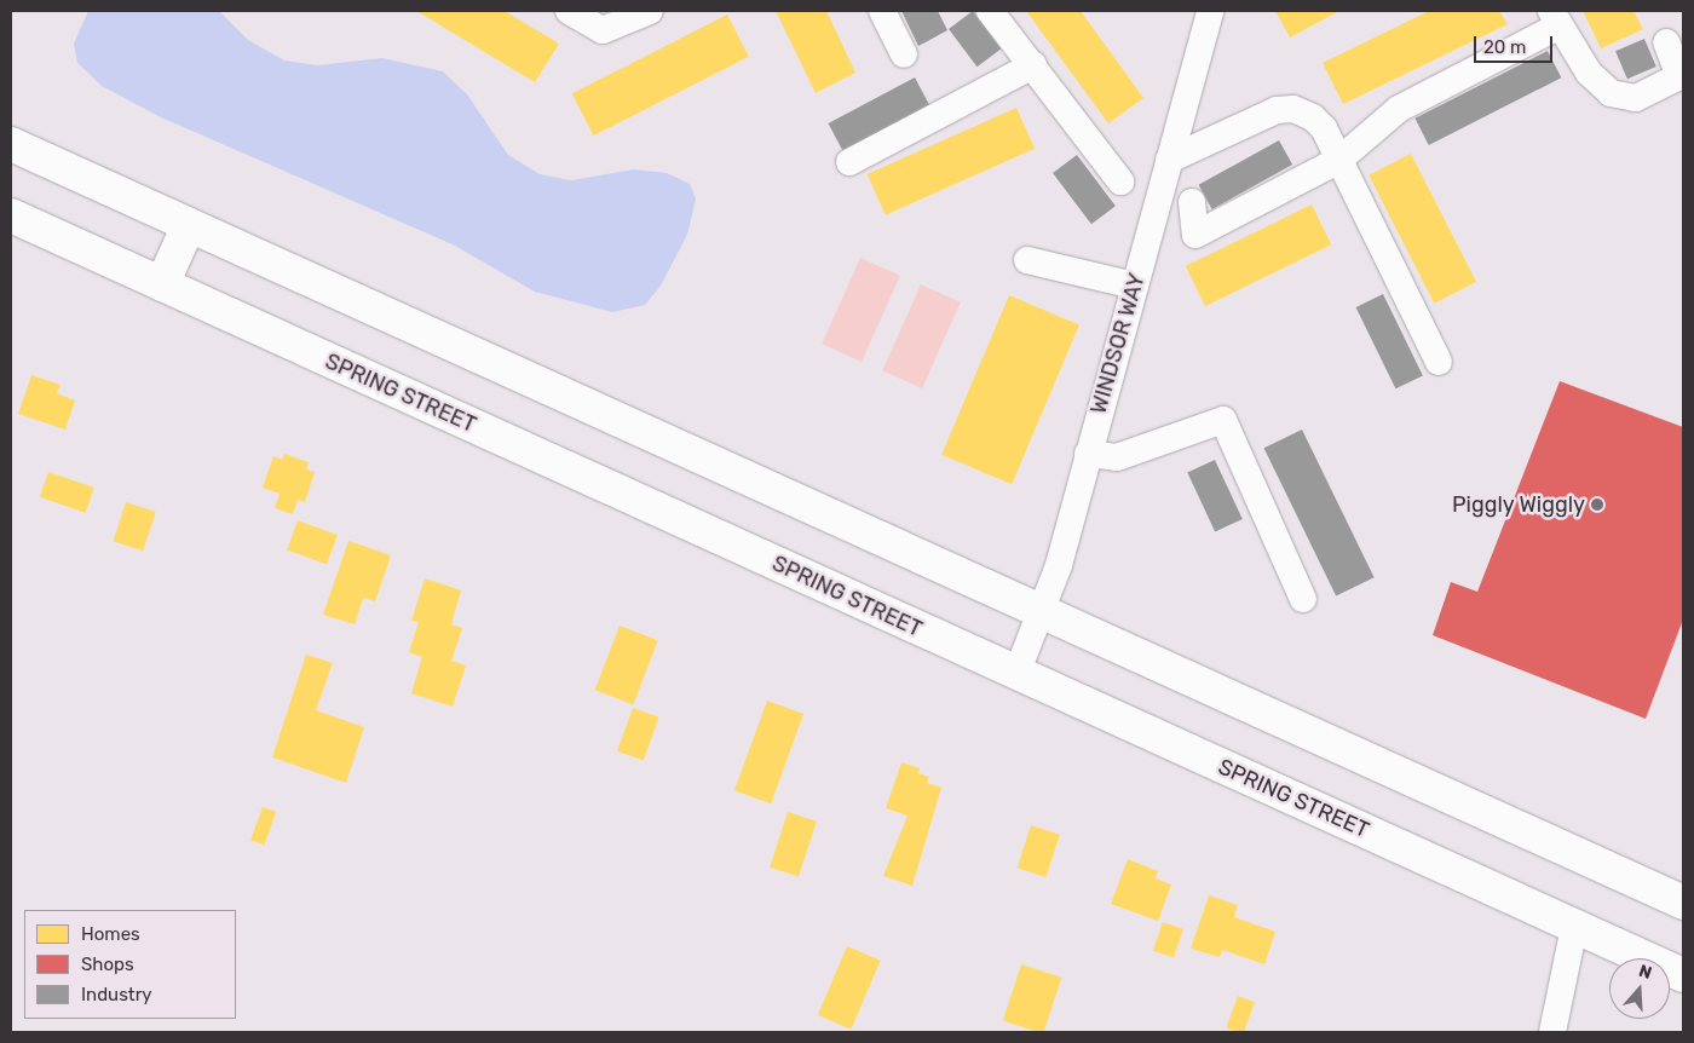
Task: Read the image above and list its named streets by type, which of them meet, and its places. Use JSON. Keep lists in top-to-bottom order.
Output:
{
  "streets": {
    "main road": ["SPRING STREET"],
    "street": ["WINDSOR WAY"]
  },
  "crossings": [
    ["WINDSOR WAY", "SPRING STREET"]
  ],
  "places": ["Piggly Wiggly"],
  "legend": ["Homes", "Shops", "Industry"],
  "scale_bar": "20 m",
  "north": "top"
}
